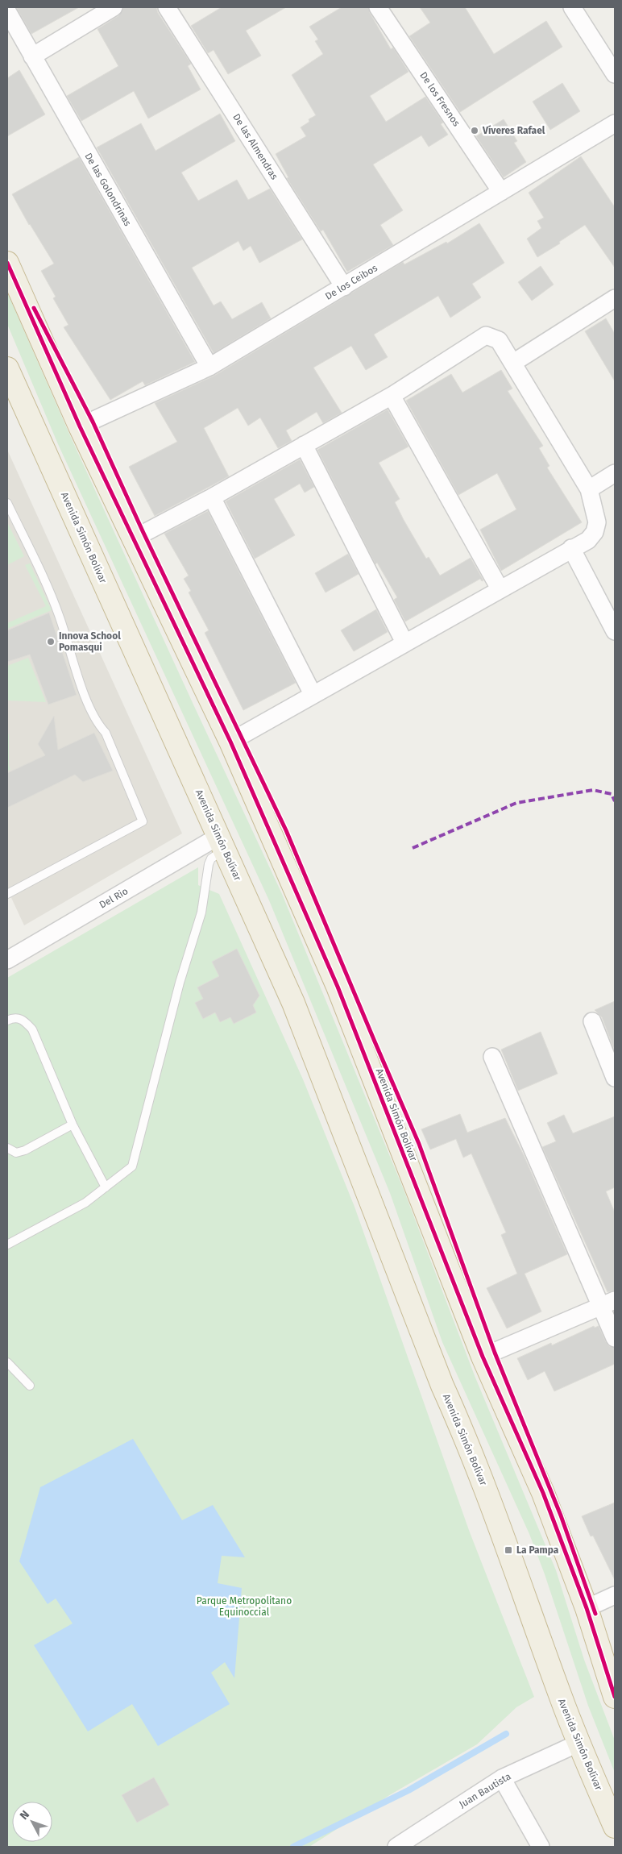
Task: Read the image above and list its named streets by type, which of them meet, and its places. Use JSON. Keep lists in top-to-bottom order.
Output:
{
  "streets": {
    "highway": ["Avenida Simón Bolívar"],
    "street": [
      "De los Fresnos",
      "De las Almendras",
      "De las Golondrinas",
      "De los Ceibos",
      "Del Rio",
      "Juan Bautista"
    ]
  },
  "crossings": [
    ["De los Fresnos", "De los Ceibos"],
    ["De las Almendras", "De los Ceibos"],
    ["De las Golondrinas", "De los Ceibos"],
    ["De los Ceibos", "Avenida Simón Bolívar"],
    ["Avenida Simón Bolívar", "Del Rio"],
    ["Avenida Simón Bolívar", "Juan Bautista"]
  ],
  "parks": ["Parque Metropolitano Equinoccial"],
  "places": {
    "other": ["Víveres Rafael", "Innova School Pomasqui"],
    "transit": ["La Pampa"]
  },
  "north": "top left"
}
